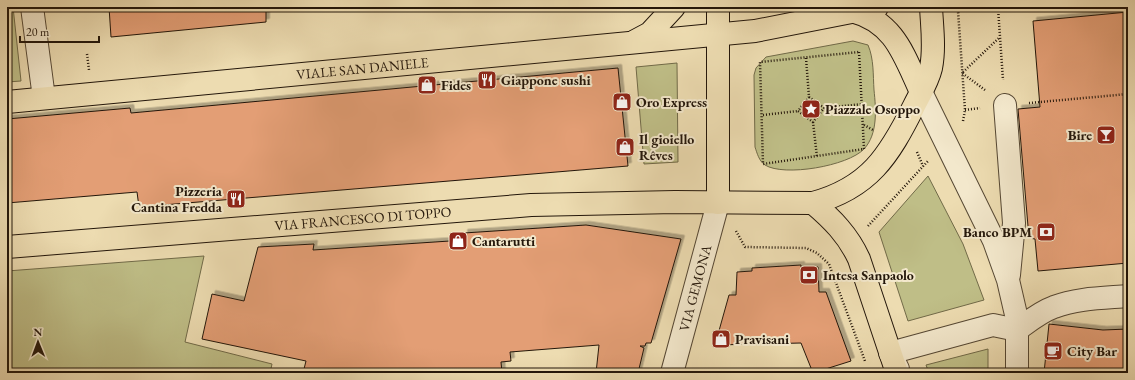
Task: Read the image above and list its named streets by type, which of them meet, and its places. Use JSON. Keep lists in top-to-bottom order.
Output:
{
  "streets": {
    "main road": ["VIALE SAN DANIELE", "VIA FRANCESCO DI TOPPO"],
    "street": ["VIA GEMONA"]
  },
  "crossings": [
    ["VIA FRANCESCO DI TOPPO", "VIA GEMONA"]
  ],
  "places": {
    "restaurant": ["Giappone sushi", "Pizzeria Cantina Fredda"],
    "shop": [
      "Fides",
      "Oro Express",
      "Il gioiello Rêves",
      "Cantarutti",
      "Pravisani"
    ],
    "place": ["Piazzale Osoppo"],
    "bar": ["Bire"],
    "bank": ["Banco BPM", "Intesa Sanpaolo"],
    "cafe": ["City Bar"]
  },
  "scale_bar": "20 m",
  "north": "top"
}
